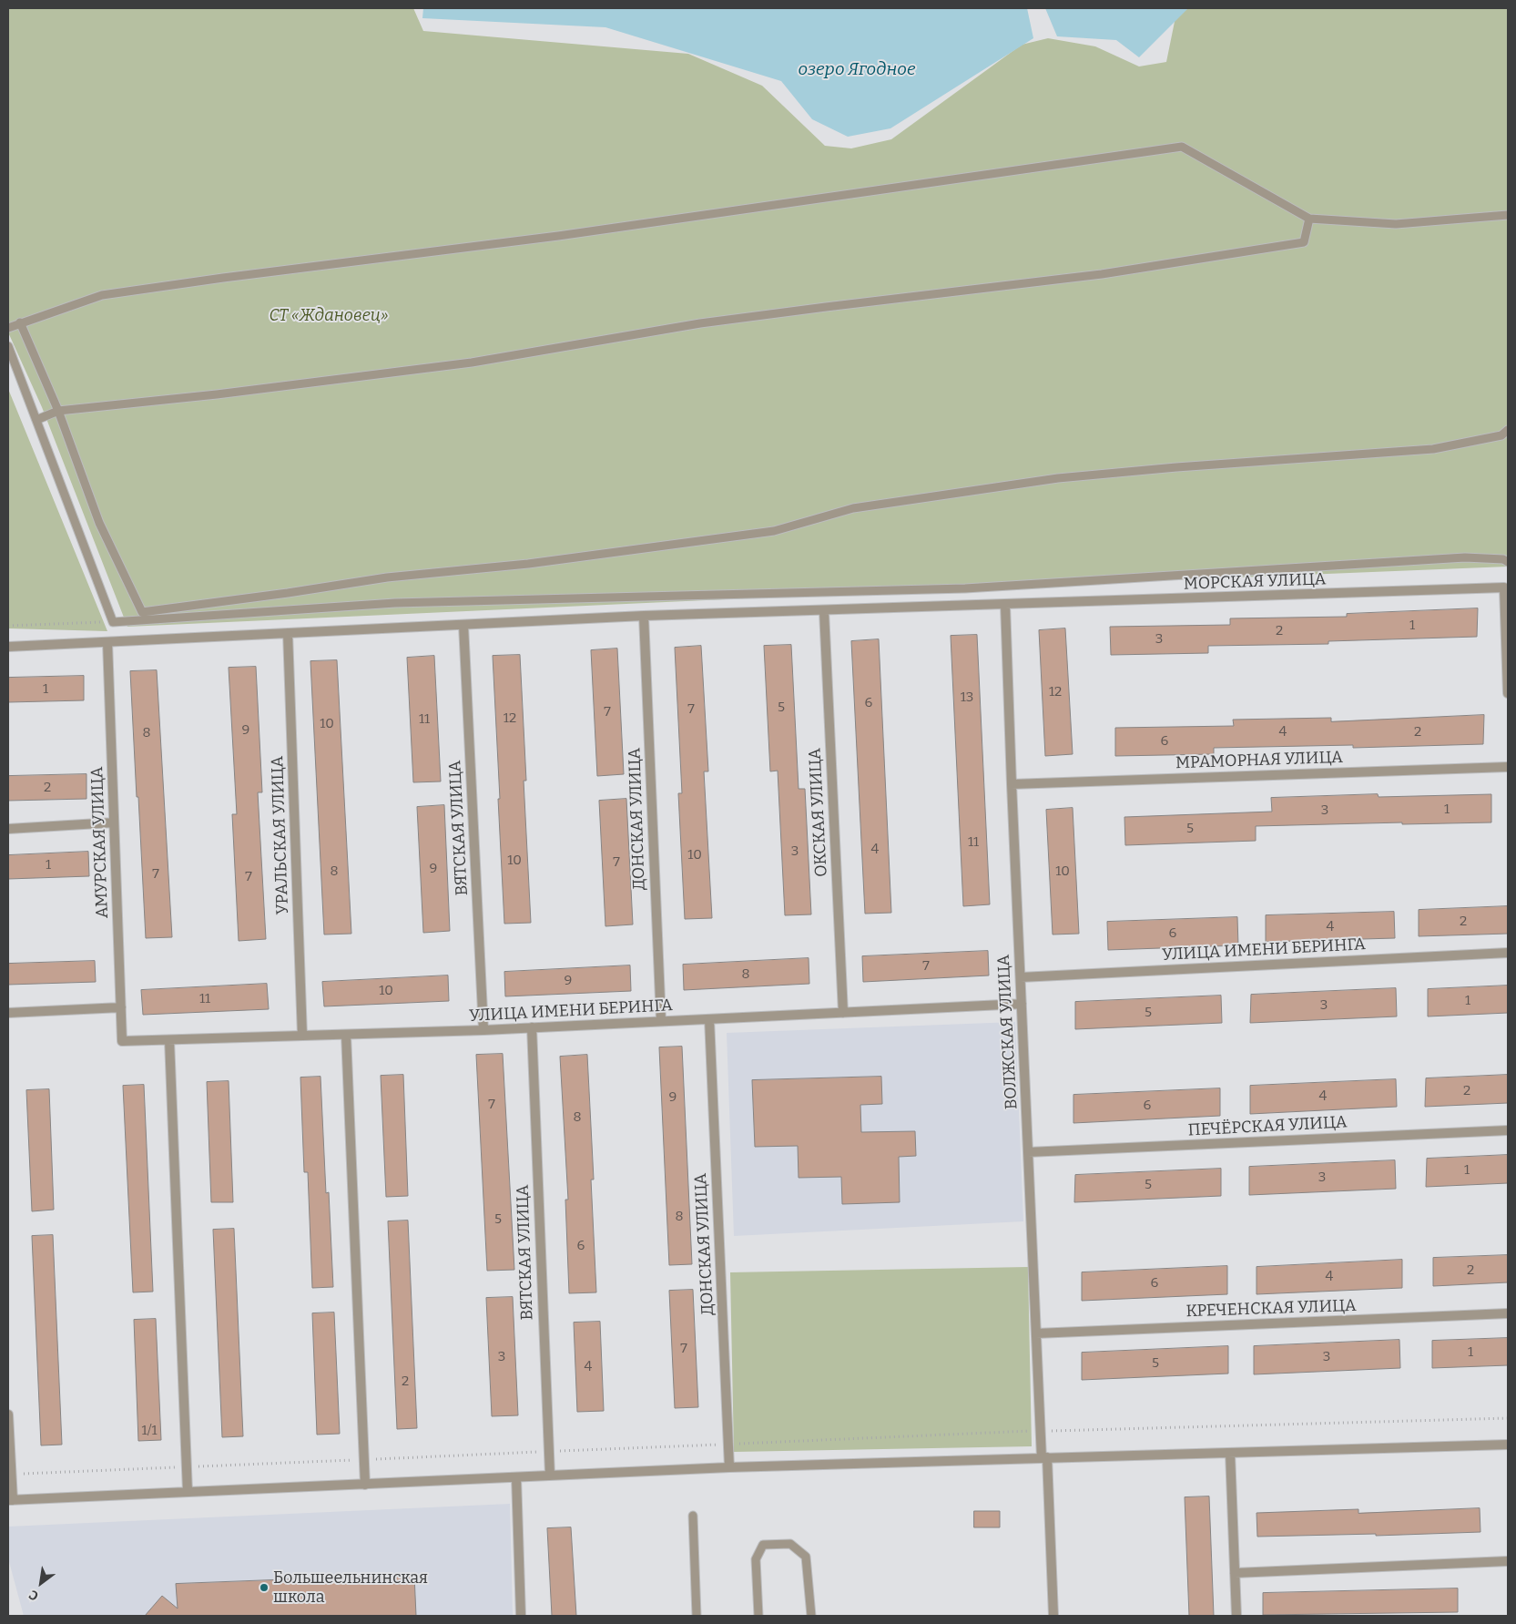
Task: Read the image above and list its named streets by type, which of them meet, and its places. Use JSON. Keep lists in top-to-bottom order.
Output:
{
  "streets": {
    "street": [
      "МОРСКАЯ УЛИЦА",
      "МРАМОРНАЯ УЛИЦА",
      "ОКСКАЯ УЛИЦА",
      "ДОНСКАЯ УЛИЦА",
      "ВЯТСКАЯ УЛИЦА",
      "УРАЛЬСКАЯ УЛИЦА",
      "АМУРСКАЯ УЛИЦА",
      "УЛИЦА ИМЕНИ БЕРИНГА",
      "ВОЛЖСКАЯ УЛИЦА",
      "ПЕЧЁРСКАЯ УЛИЦА",
      "КРЕЧЕНСКАЯ УЛИЦА"
    ]
  },
  "crossings": [
    ["МОРСКАЯ УЛИЦА", "ОКСКАЯ УЛИЦА"],
    ["МОРСКАЯ УЛИЦА", "ДОНСКАЯ УЛИЦА"],
    ["МОРСКАЯ УЛИЦА", "ВЯТСКАЯ УЛИЦА"],
    ["МОРСКАЯ УЛИЦА", "УРАЛЬСКАЯ УЛИЦА"],
    ["МОРСКАЯ УЛИЦА", "АМУРСКАЯ УЛИЦА"],
    ["МОРСКАЯ УЛИЦА", "ВОЛЖСКАЯ УЛИЦА"],
    ["МРАМОРНАЯ УЛИЦА", "ВОЛЖСКАЯ УЛИЦА"],
    ["ОКСКАЯ УЛИЦА", "УЛИЦА ИМЕНИ БЕРИНГА"],
    ["ДОНСКАЯ УЛИЦА", "УЛИЦА ИМЕНИ БЕРИНГА"],
    ["ВЯТСКАЯ УЛИЦА", "УЛИЦА ИМЕНИ БЕРИНГА"],
    ["УРАЛЬСКАЯ УЛИЦА", "УЛИЦА ИМЕНИ БЕРИНГА"],
    ["АМУРСКАЯ УЛИЦА", "УЛИЦА ИМЕНИ БЕРИНГА"],
    ["УЛИЦА ИМЕНИ БЕРИНГА", "ВОЛЖСКАЯ УЛИЦА"],
    ["ВОЛЖСКАЯ УЛИЦА", "ПЕЧЁРСКАЯ УЛИЦА"],
    ["ВОЛЖСКАЯ УЛИЦА", "КРЕЧЕНСКАЯ УЛИЦА"]
  ],
  "water": ["озеро Ягодное"],
  "parks": ["СТ «Ждановец»"],
  "places": ["Большеельнинская школа"],
  "house_numbers": [
    "1",
    "2",
    "3",
    "1",
    "12",
    "13",
    "6",
    "5",
    "7",
    "7",
    "12",
    "11",
    "10",
    "9",
    "4",
    "2",
    "8",
    "6",
    "2",
    "1",
    "3",
    "5",
    "11",
    "4",
    "3",
    "10",
    "10",
    "7",
    "1",
    "9",
    "8",
    "10",
    "7",
    "7",
    "2",
    "4",
    "6",
    "7",
    "8",
    "9",
    "10",
    "11",
    "1",
    "3",
    "5",
    "2",
    "4",
    "9",
    "7",
    "6",
    "8",
    "1",
    "3",
    "5",
    "8",
    "5",
    "6",
    "2",
    "4",
    "6",
    "7",
    "1",
    "3",
    "3",
    "5",
    "4",
    "2",
    "1/1"
  ],
  "north": "bottom left"
}
